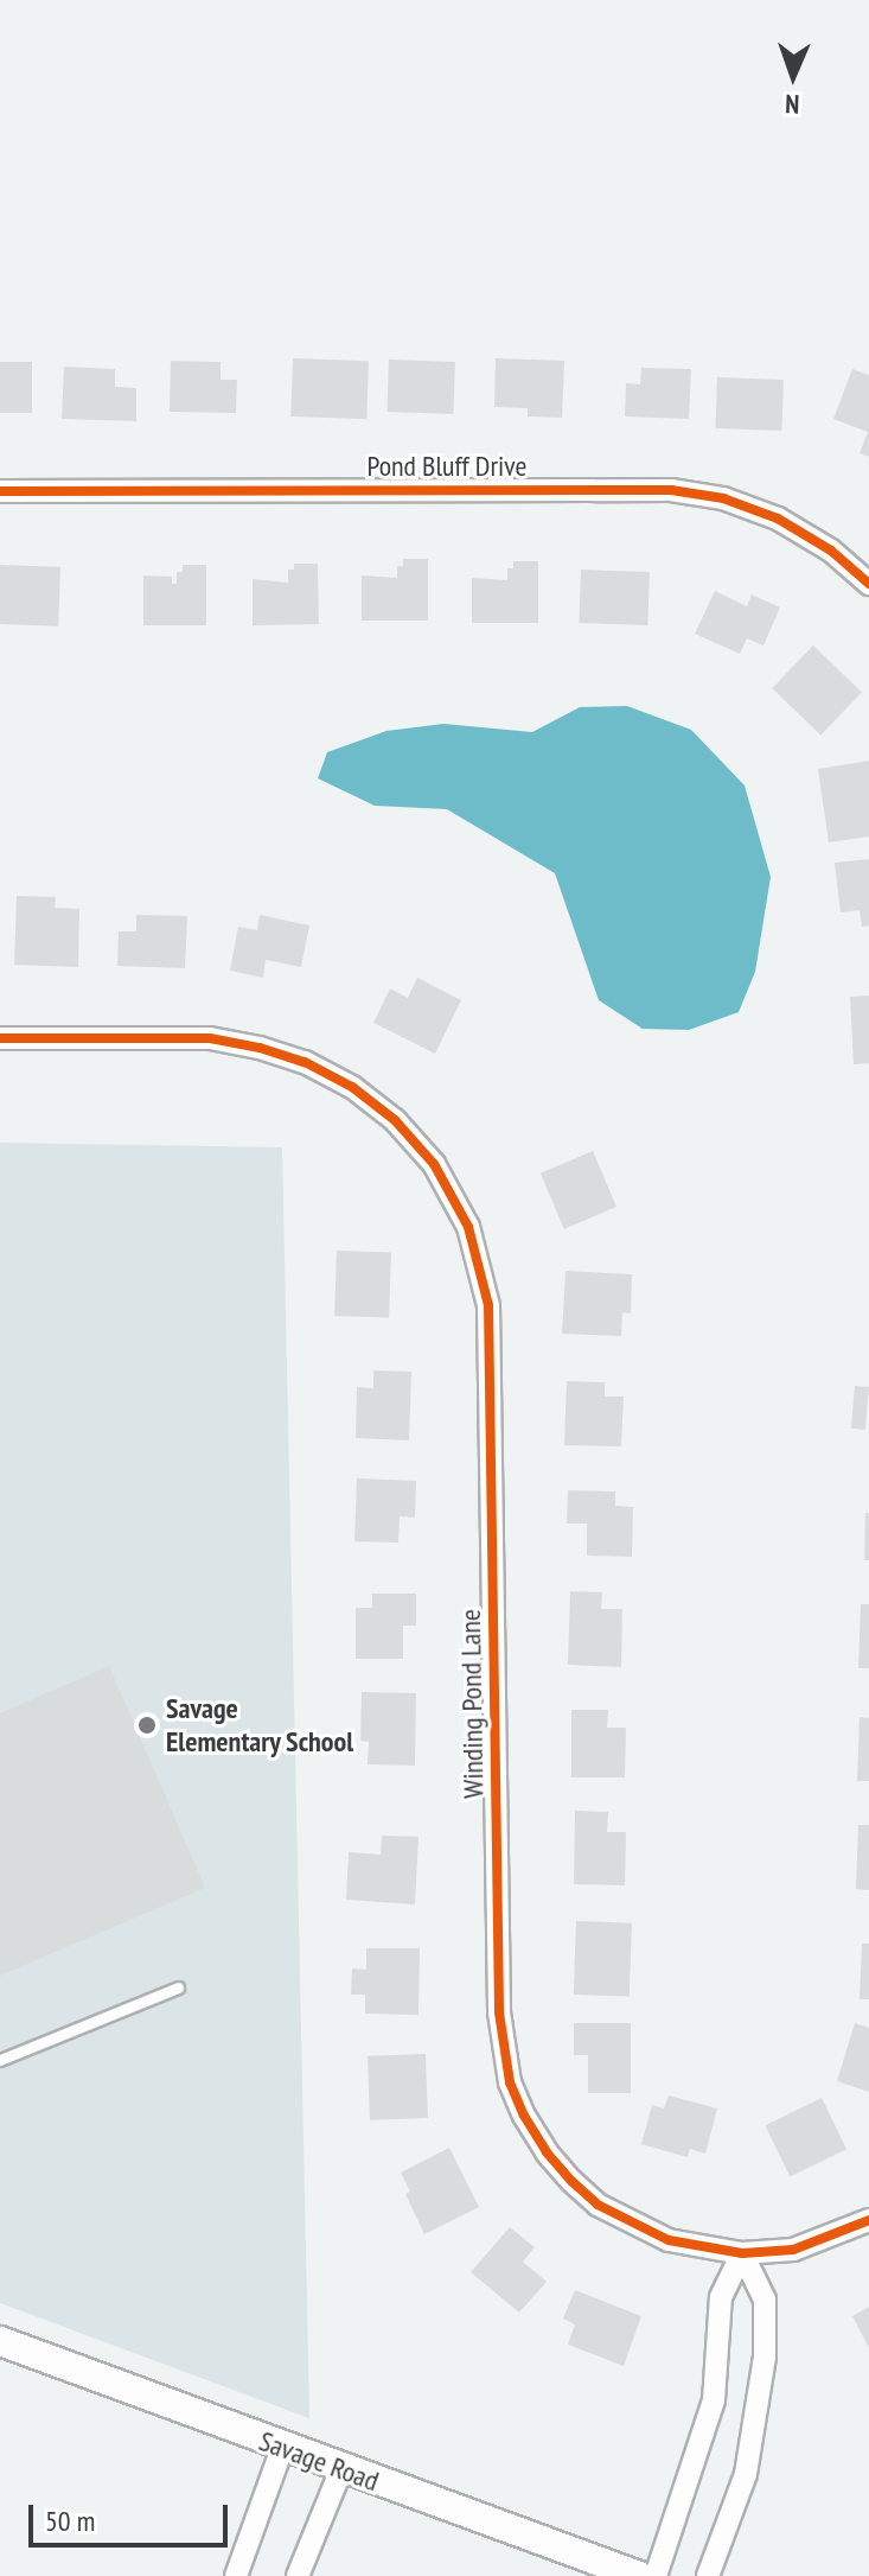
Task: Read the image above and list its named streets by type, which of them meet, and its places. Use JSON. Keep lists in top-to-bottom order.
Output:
{
  "streets": {
    "street": ["Pond Bluff Drive", "Winding Pond Lane", "Savage Road"]
  },
  "places": ["Savage Elementary School"],
  "scale_bar": "50 m",
  "north": "bottom"
}
